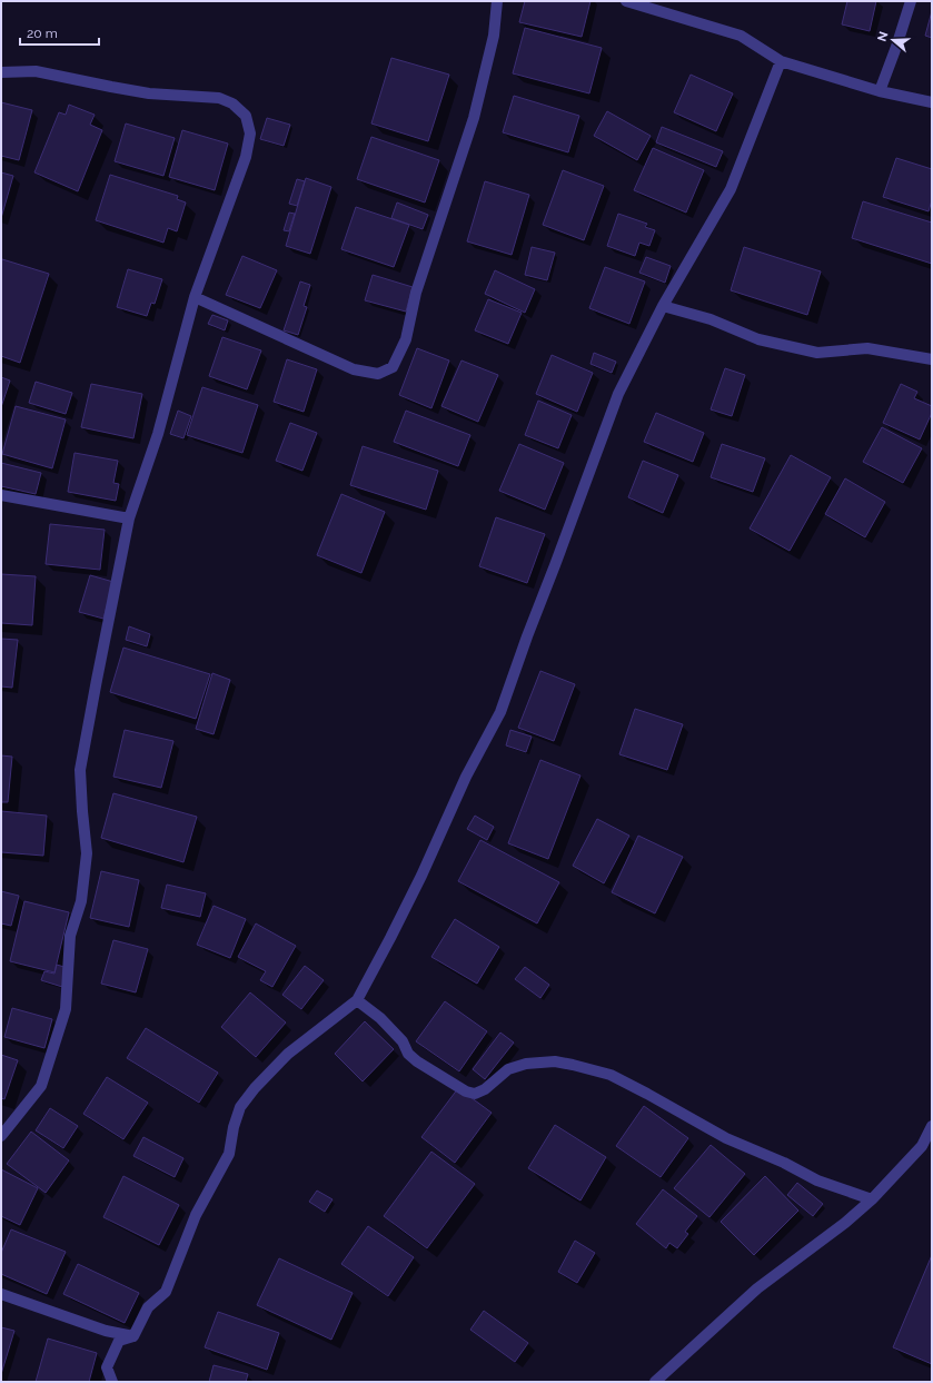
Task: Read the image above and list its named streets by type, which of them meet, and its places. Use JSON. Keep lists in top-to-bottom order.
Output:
{
  "scale_bar": "20 m",
  "north": "left"
}
